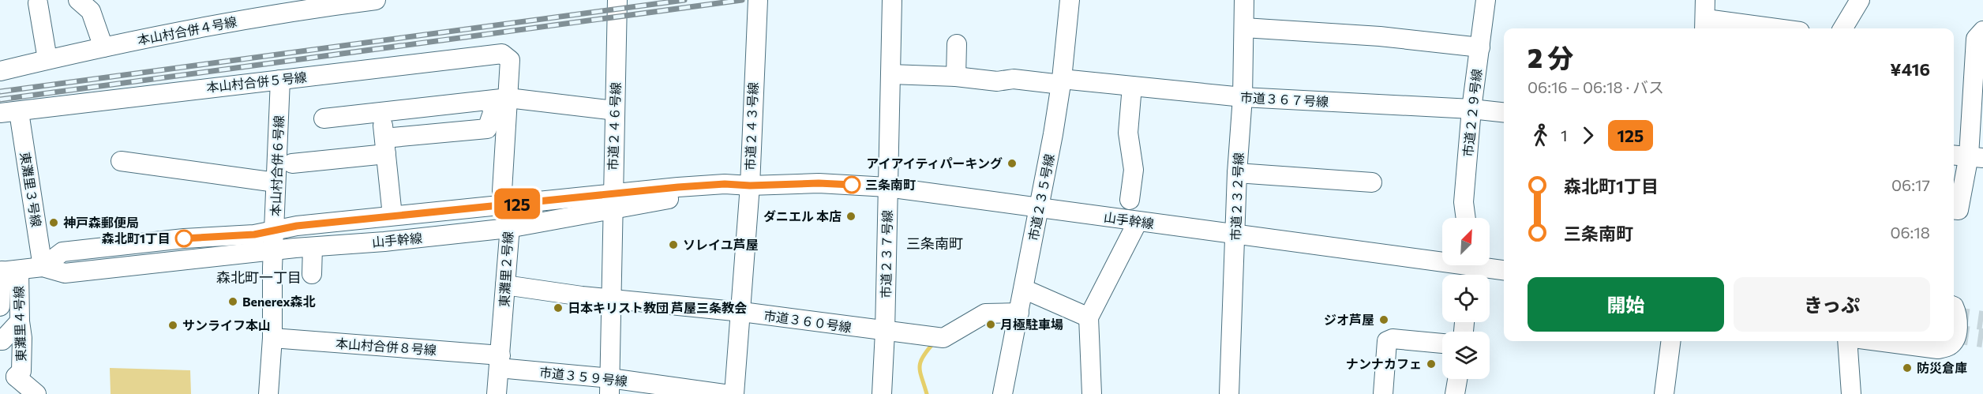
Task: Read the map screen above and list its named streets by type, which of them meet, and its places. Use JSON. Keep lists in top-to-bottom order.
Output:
{
  "streets": {
    "street": [
      "本山村合併４号線",
      "本山村合併５号線",
      "市道３６７号線",
      "市道２２９号線",
      "市道２４６号線",
      "市道２４３号線",
      "本山村合併６号線",
      "東灘里３号線",
      "市道２３２号線",
      "市道２３５号線",
      "山手幹線",
      "市道２３７号線",
      "東灘里２号線",
      "市道３６０号線",
      "東灘里４号線",
      "本山村合併８号線",
      "市道３５９号線"
    ]
  },
  "crossings": [
    ["本山村合併５号線", "本山村合併６号線"],
    ["本山村合併５号線", "東灘里３号線"],
    ["本山村合併５号線", "東灘里２号線"],
    ["市道３６７号線", "市道２２９号線"],
    ["市道３６７号線", "市道２３２号線"],
    ["市道３６７号線", "市道２３５号線"],
    ["市道３６７号線", "市道２３７号線"],
    ["市道２４６号線", "山手幹線"],
    ["市道２４６号線", "市道３６０号線"],
    ["市道２４６号線", "市道３５９号線"],
    ["市道２４３号線", "山手幹線"],
    ["市道２４３号線", "市道３６０号線"],
    ["本山村合併６号線", "山手幹線"],
    ["本山村合併６号線", "本山村合併８号線"],
    ["東灘里３号線", "山手幹線"],
    ["市道２３２号線", "山手幹線"],
    ["市道２３５号線", "山手幹線"],
    ["市道２３５号線", "市道３６０号線"],
    ["山手幹線", "市道２３７号線"],
    ["山手幹線", "東灘里２号線"],
    ["山手幹線", "東灘里４号線"],
    ["市道２３７号線", "市道３６０号線"],
    ["東灘里２号線", "市道３６０号線"],
    ["東灘里２号線", "本山村合併８号線"],
    ["東灘里２号線", "市道３５９号線"],
    ["本山村合併８号線", "市道３５９号線"]
  ],
  "districts": ["三条南町", "森北町一丁目"],
  "places": [
    "アイアイティパーキング",
    "三条南町",
    "ダニエル 本店",
    "神戸森郵便局",
    "森北町1丁目",
    "ソレイユ芦屋",
    "Benerex森北",
    "日本キリスト教団 芦屋三条教会",
    "ジオ芦屋",
    "月極駐車場",
    "サンライフ本山",
    "ナンナカフェ",
    "防災倉庫"
  ],
  "lines": ["bus line 125"],
  "north": "top right",
  "page": {
    "on_map": "125",
    "heading": ["2 分", "06:16 – 06:18 · バス", "¥416"],
    "legs": ["1", "125"],
    "list": [
      {
        "name": "森北町1丁目",
        "value": "06:17"
      },
      {
        "name": "三条南町",
        "value": "06:18"
      }
    ],
    "buttons": ["開始", "きっぷ"]
  }
}
